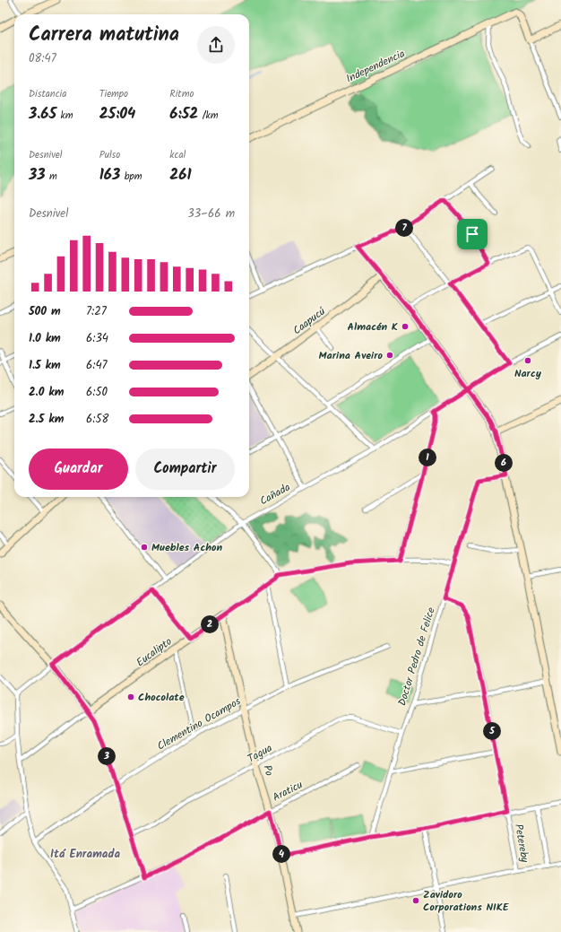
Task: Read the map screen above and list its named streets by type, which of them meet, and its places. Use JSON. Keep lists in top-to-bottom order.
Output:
{
  "streets": {
    "street": [
      "Independencia",
      "Caapucú",
      "Cañada",
      "Eucalipto",
      "Doctor Pedro de Felice",
      "Clementino Ocampos",
      "Tagua",
      "Po",
      "Araticu",
      "Petereby"
    ]
  },
  "crossings": [
    ["Eucalipto", "Po"],
    ["Doctor Pedro de Felice", "Tagua"],
    ["Doctor Pedro de Felice", "Petereby"],
    ["Clementino Ocampos", "Po"],
    ["Tagua", "Po"],
    ["Po", "Araticu"]
  ],
  "districts": ["Itá Enramada"],
  "places": [
    "Almacén K",
    "Marina Aveiro",
    "Narcy",
    "Muebles Achon",
    "Chocolate",
    "Zavidoro Corporations NIKE"
  ],
  "page": {
    "heading": ["Carrera matutina", "08:47"],
    "stats": [
      ["Distancia", "3.65 km"],
      ["Tiempo", "25:04"],
      ["Ritmo", "6:52 /km"],
      ["Desnivel", "33 m"],
      ["Pulso", "163 bpm"],
      ["kcal", "261"]
    ],
    "chart": ["Desnivel", "33–66 m"],
    "pins": [
      "7",
      "1",
      "6",
      "2",
      "5",
      "3",
      "4"
    ],
    "list": [
      {
        "name": "500 m",
        "note": "7:27"
      },
      {
        "name": "1.0 km",
        "note": "6:34"
      },
      {
        "name": "1.5 km",
        "note": "6:47"
      },
      {
        "name": "2.0 km",
        "note": "6:50"
      },
      {
        "name": "2.5 km",
        "note": "6:58"
      }
    ],
    "buttons": ["Guardar", "Compartir"]
  }
}
